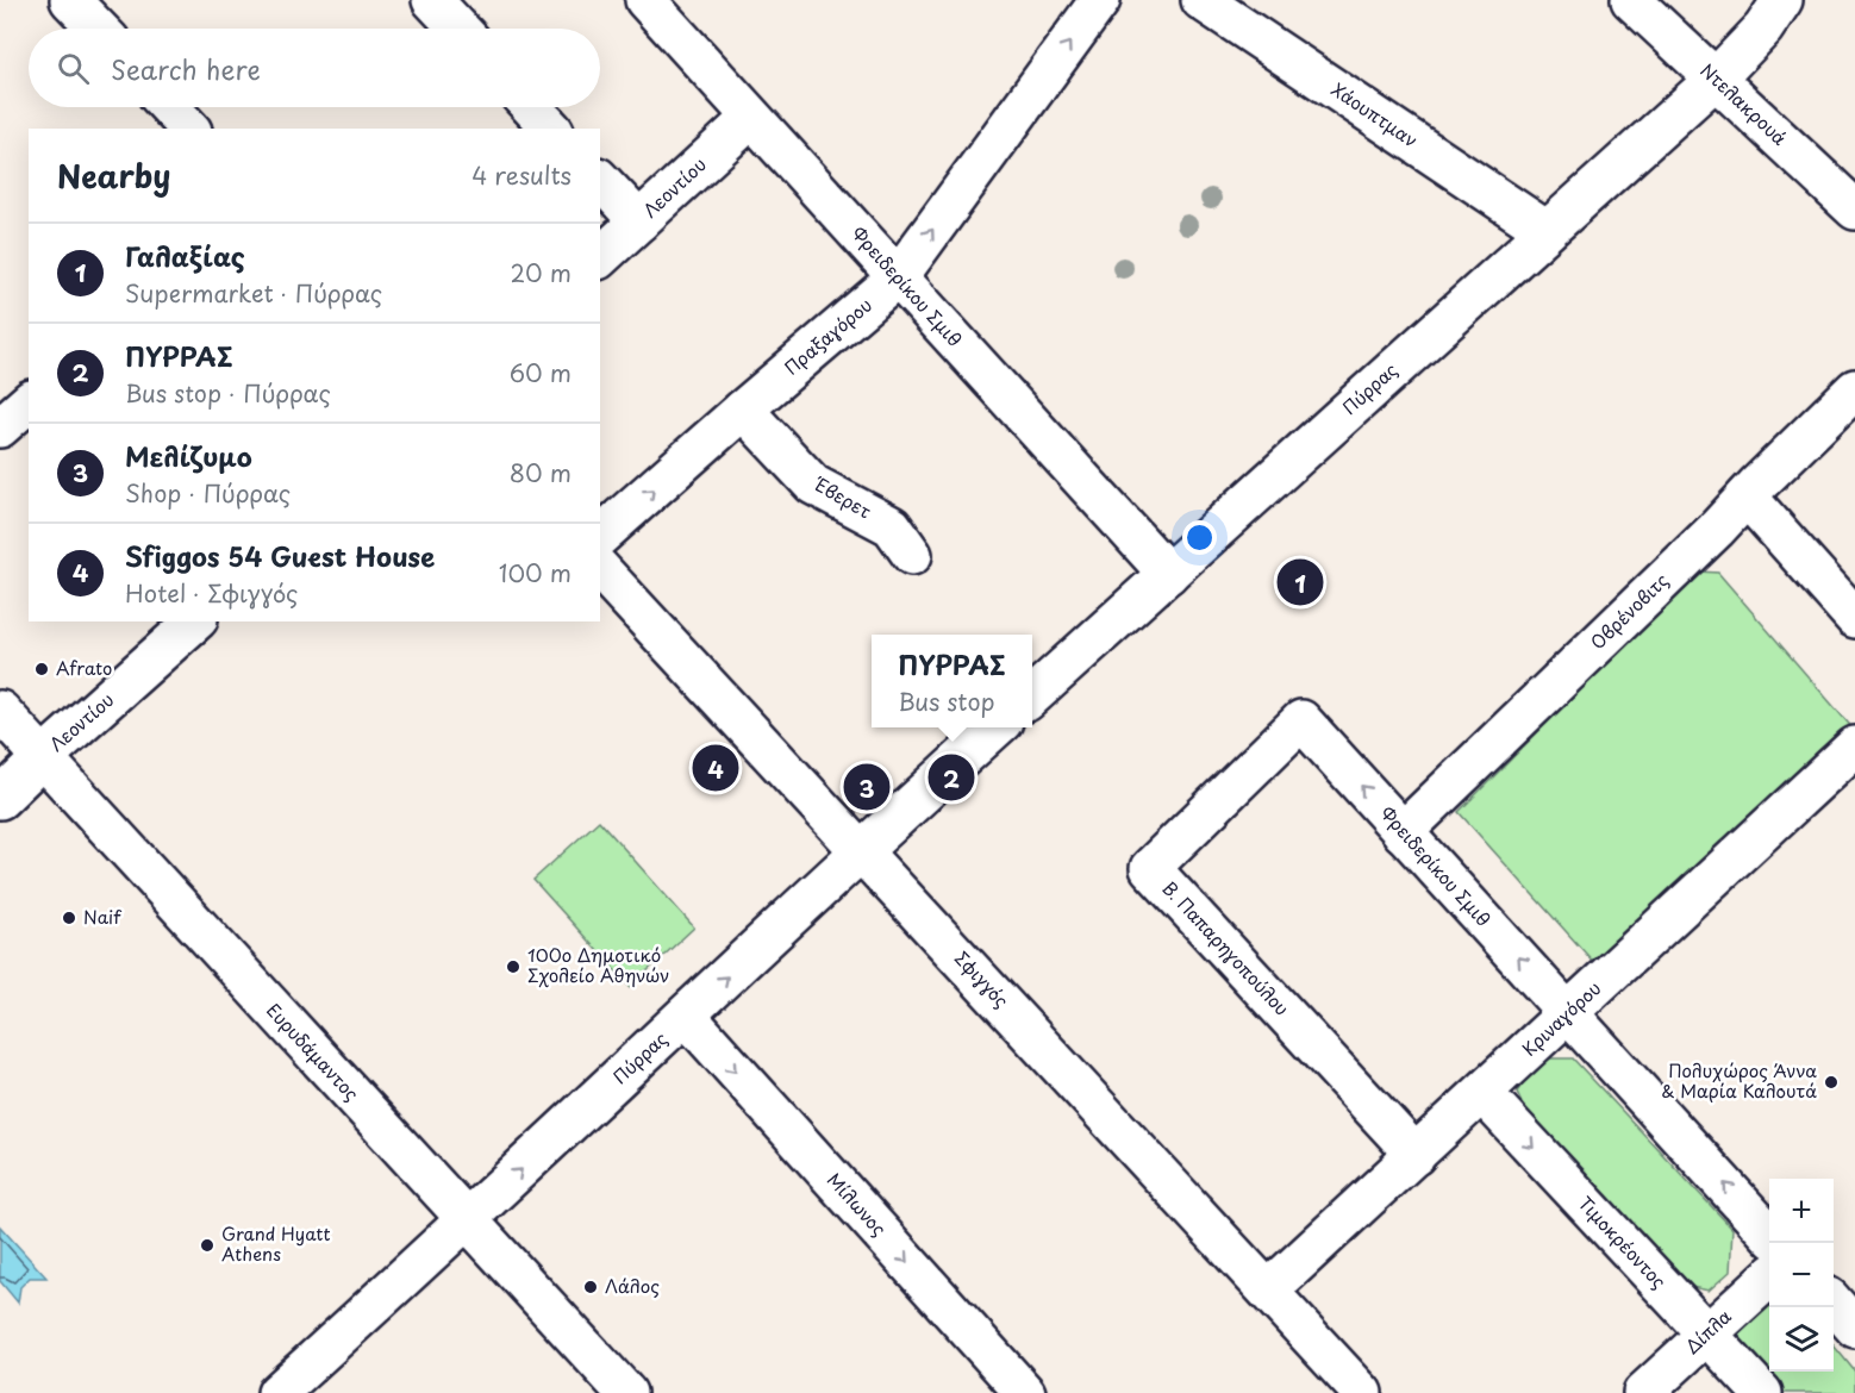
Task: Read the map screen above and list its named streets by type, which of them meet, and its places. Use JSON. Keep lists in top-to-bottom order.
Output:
{
  "streets": {
    "street": [
      "Ντελακρουά",
      "Χάουπτμαν",
      "Λεοντίου",
      "Φρειδερίκου Σμιθ",
      "Πραξαγόρου",
      "Πύρρας",
      "Έβερετ",
      "Οβρένοβιτς",
      "Β. Παπαρηγοπούλου",
      "Σφιγγός",
      "Κριναγόρου",
      "Ευρυδάμαντος",
      "Μίλωνος",
      "Τιμοκρέοντος",
      "Δίπλα"
    ]
  },
  "crossings": [
    ["Ντελακρουά", "Πύρρας"],
    ["Χάουπτμαν", "Πύρρας"],
    ["Λεοντίου", "Φρειδερίκου Σμιθ"],
    ["Λεοντίου", "Ευρυδάμαντος"],
    ["Φρειδερίκου Σμιθ", "Πραξαγόρου"],
    ["Φρειδερίκου Σμιθ", "Πύρρας"],
    ["Φρειδερίκου Σμιθ", "Οβρένοβιτς"],
    ["Φρειδερίκου Σμιθ", "Β. Παπαρηγοπούλου"],
    ["Φρειδερίκου Σμιθ", "Κριναγόρου"],
    ["Πραξαγόρου", "Έβερετ"],
    ["Πύρρας", "Σφιγγός"],
    ["Πύρρας", "Ευρυδάμαντος"],
    ["Πύρρας", "Μίλωνος"],
    ["Β. Παπαρηγοπούλου", "Κριναγόρου"],
    ["Σφιγγός", "Κριναγόρου"],
    ["Κριναγόρου", "Τιμοκρέοντος"],
    ["Τιμοκρέοντος", "Δίπλα"]
  ],
  "one_way": ["Πραξαγόρου", "Μίλωνος"],
  "places": [
    "Afrato",
    "Naif",
    "100ο Δημοτικό Σχολείο Αθηνών",
    "Πολυχώρος Άννα & Μαρία Καλουτά",
    "Grand Hyatt Athens",
    "Λάλος"
  ],
  "page": {
    "search": "Search here",
    "heading": ["Nearby", "4 results"],
    "list": [
      {
        "mark": "1",
        "name": "Γαλαξίας",
        "note": "Supermarket · Πύρρας",
        "value": "20 m"
      },
      {
        "mark": "2",
        "name": "ΠΥΡΡΑΣ",
        "note": "Bus stop · Πύρρας",
        "value": "60 m"
      },
      {
        "mark": "3",
        "name": "Μελίζυμο",
        "note": "Shop · Πύρρας",
        "value": "80 m"
      },
      {
        "mark": "4",
        "name": "Sfiggos 54 Guest House",
        "note": "Hotel · Σφιγγός",
        "value": "100 m"
      }
    ],
    "pins": [
      "1",
      "4",
      "2",
      "3"
    ],
    "popup": ["ΠΥΡΡΑΣ", "Bus stop"],
    "map_buttons": ["+", "−"]
  }
}
